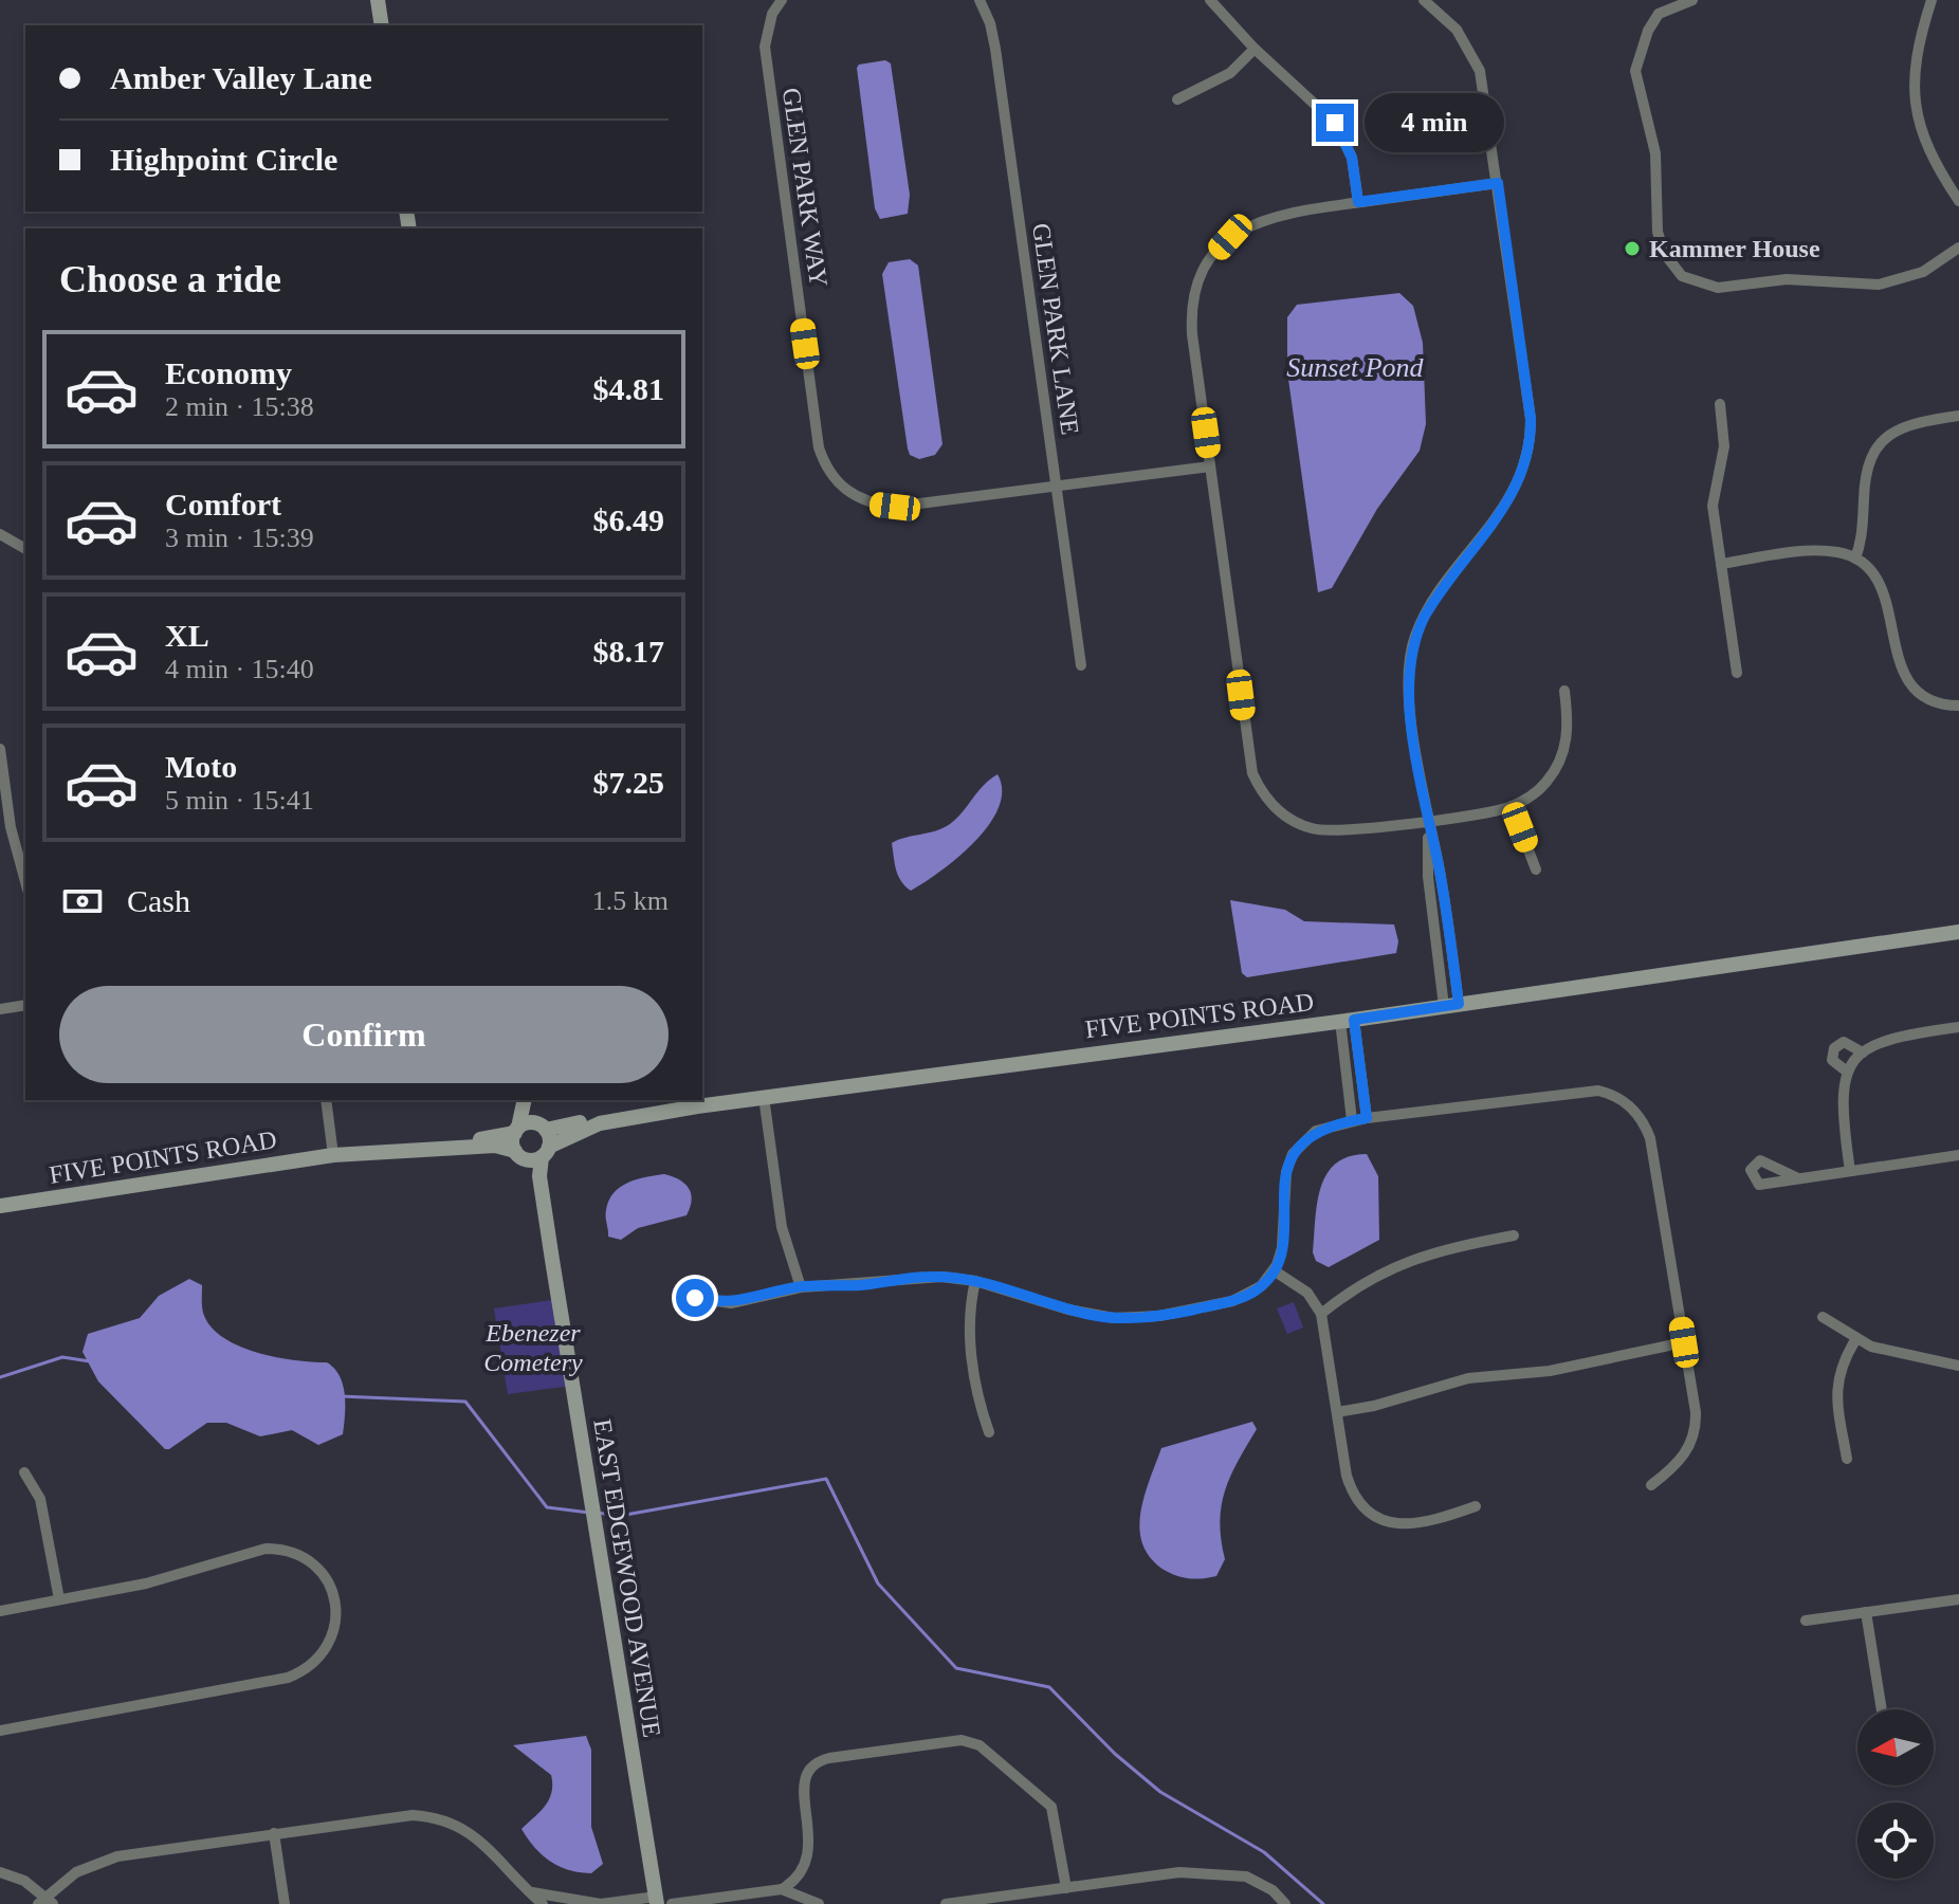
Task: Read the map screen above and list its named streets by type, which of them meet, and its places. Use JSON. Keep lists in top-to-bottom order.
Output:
{
  "streets": {
    "street": [
      "GLEN PARK WAY",
      "GLEN PARK LANE",
      "FIVE POINTS ROAD",
      "EAST EDGEWOOD AVENUE"
    ]
  },
  "crossings": [
    ["GLEN PARK WAY", "GLEN PARK LANE"]
  ],
  "water": ["Sunset Pond"],
  "parks": ["Ebenezer Cometery"],
  "places": ["Kammer House"],
  "north": "left",
  "page": {
    "banner": ["Amber Valley Lane", "Highpoint Circle"],
    "bubble": "4 min",
    "heading": "Choose a ride",
    "list": [
      {
        "name": "Economy",
        "note": "2 min · 15:38",
        "value": "$4.81"
      },
      {
        "name": "Comfort",
        "note": "3 min · 15:39",
        "value": "$6.49"
      },
      {
        "name": "XL",
        "note": "4 min · 15:40",
        "value": "$8.17"
      },
      {
        "name": "Moto",
        "note": "5 min · 15:41",
        "value": "$7.25"
      }
    ],
    "pay": ["Cash", "1.5 km"],
    "buttons": "Confirm"
  }
}
